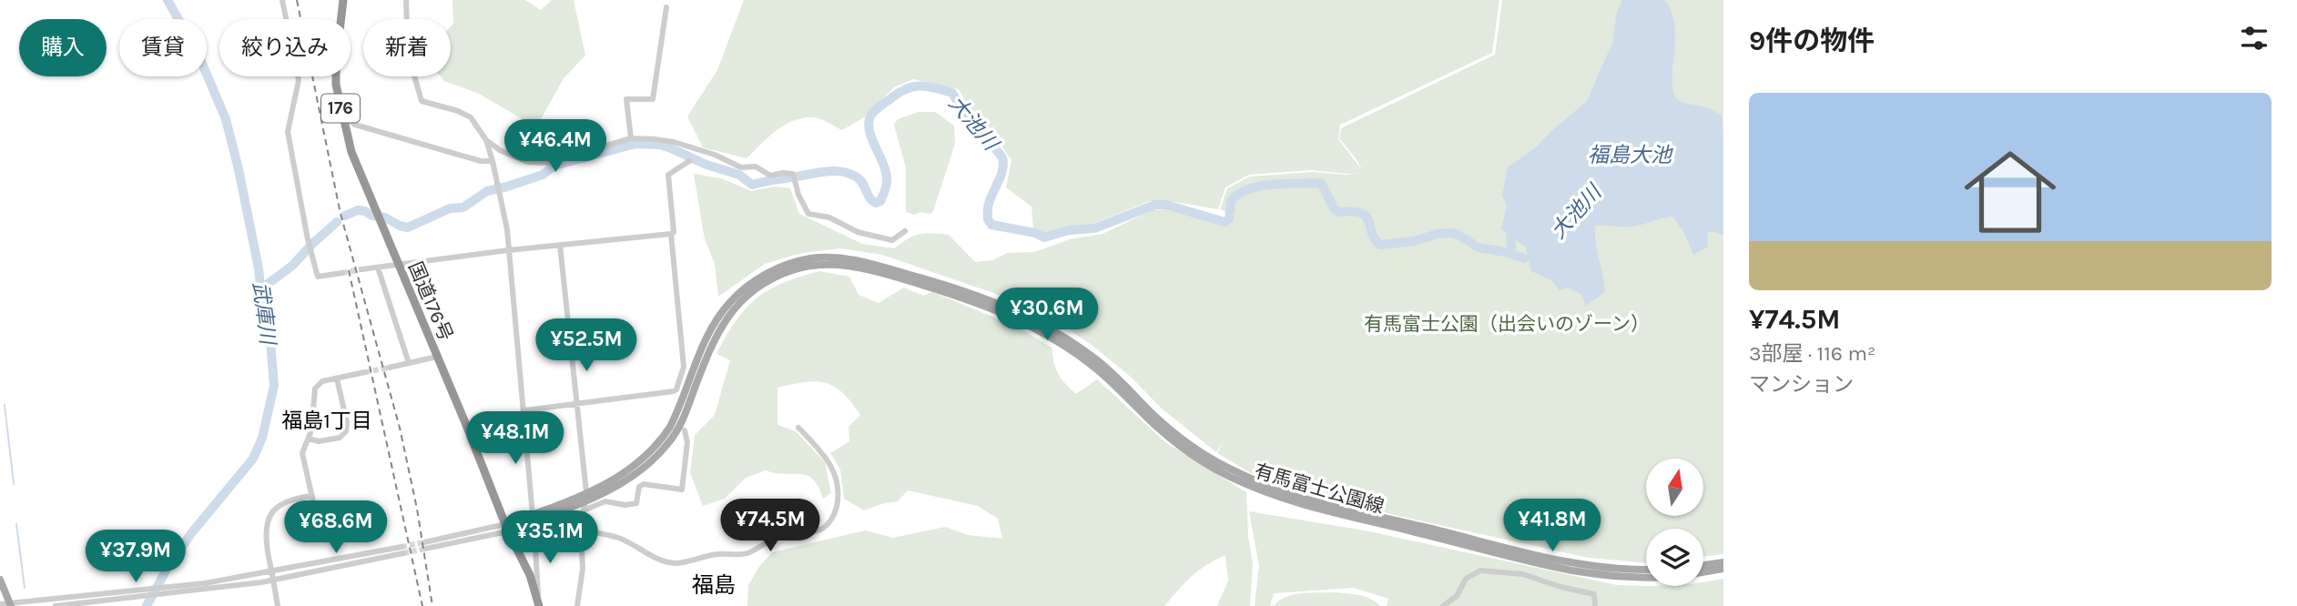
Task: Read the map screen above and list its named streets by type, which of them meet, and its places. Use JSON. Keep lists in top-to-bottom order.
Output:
{
  "streets": {
    "highway": ["176", "国道176号"],
    "main road": ["有馬富士公園線"]
  },
  "crossings": [
    ["国道176号", "有馬富士公園線"]
  ],
  "districts": ["福島1丁目", "福島"],
  "water": ["大池川", "福島大池", "武庫川"],
  "parks": ["有馬富士公園（出会いのゾーン）"],
  "north": "top",
  "page": {
    "heading": "9件の物件",
    "chip": [
      "購入",
      "賃貸",
      "絞り込み",
      "新着"
    ],
    "list": [
      {
        "name": "¥74.5M",
        "note": "3部屋 · 116 m² · マンション"
      }
    ],
    "price": [
      "¥46.4M",
      "¥30.6M",
      "¥52.5M",
      "¥48.1M",
      "¥74.5M",
      "¥41.8M",
      "¥68.6M",
      "¥35.1M",
      "¥37.9M"
    ]
  }
}
